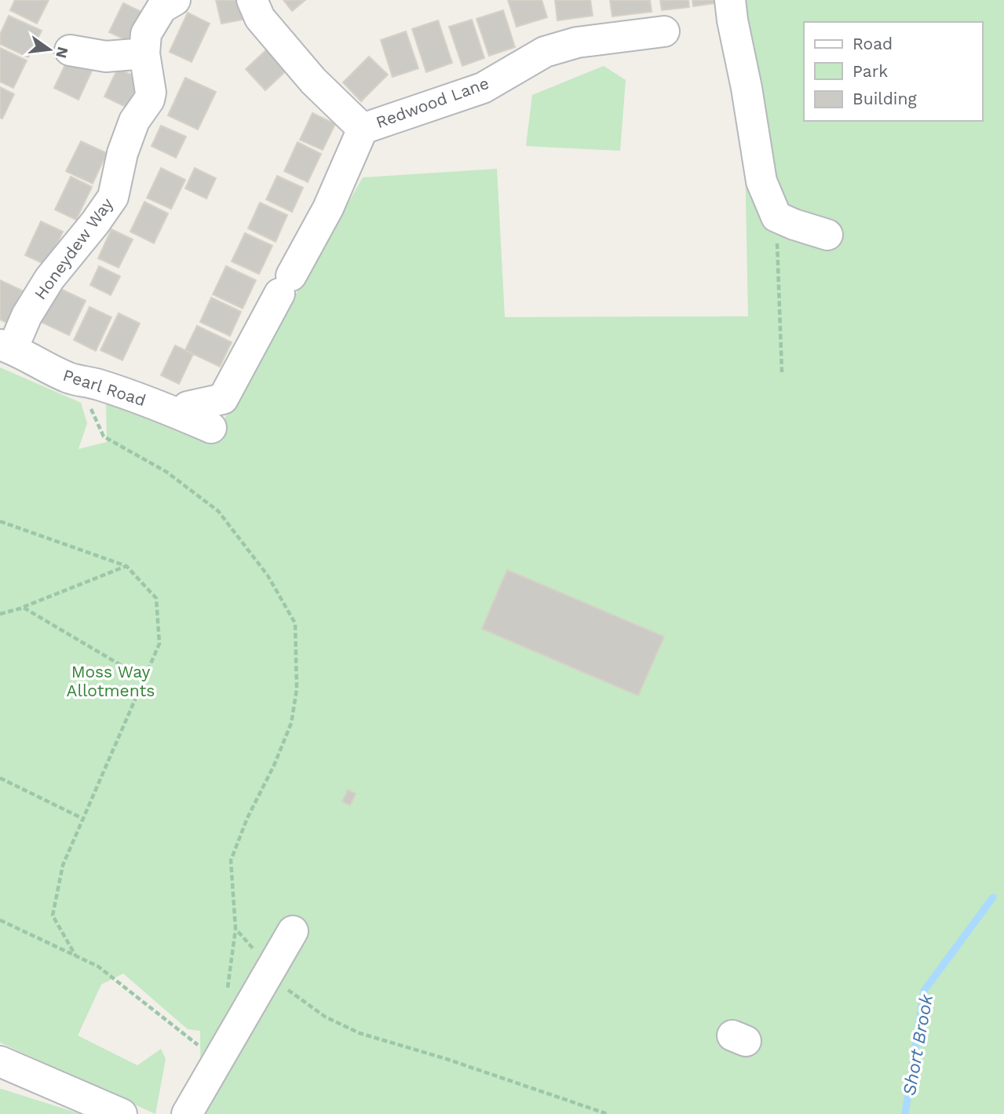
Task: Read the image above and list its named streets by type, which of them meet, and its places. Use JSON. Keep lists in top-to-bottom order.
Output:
{
  "streets": {
    "street": ["Redwood Lane", "Honeydew Way", "Pearl Road"]
  },
  "crossings": [
    ["Honeydew Way", "Pearl Road"]
  ],
  "water": ["Short Brook"],
  "parks": ["Moss Way Allotments"],
  "legend": ["Road", "Park", "Building"],
  "north": "right"
}
